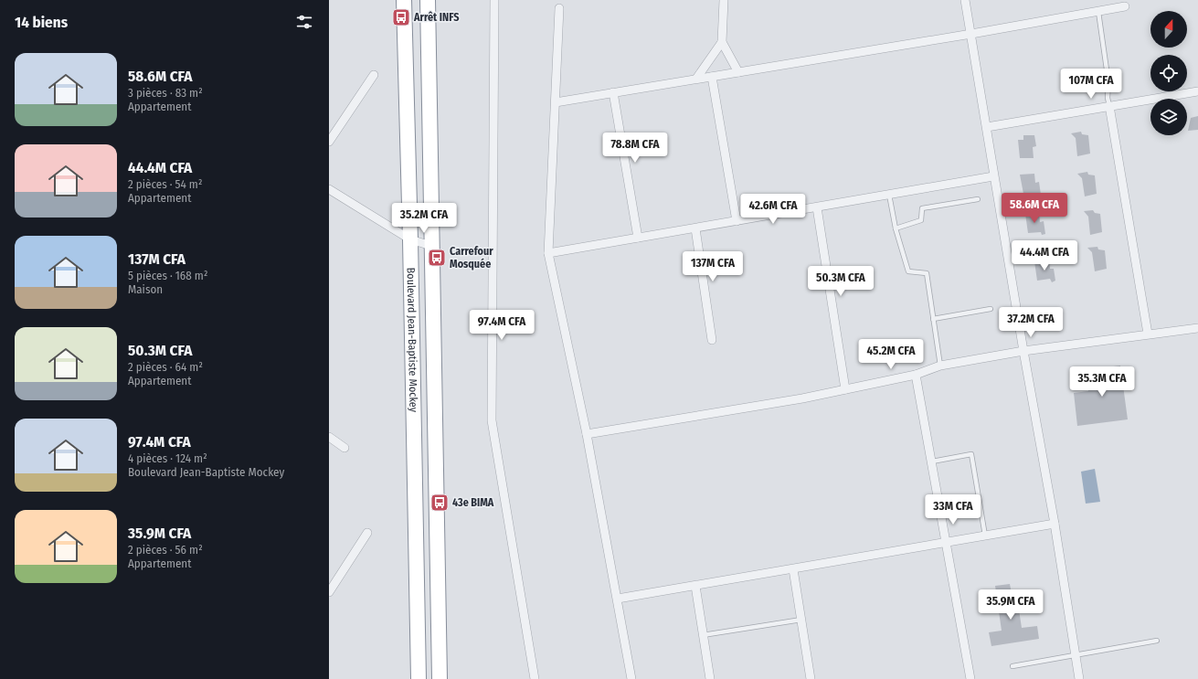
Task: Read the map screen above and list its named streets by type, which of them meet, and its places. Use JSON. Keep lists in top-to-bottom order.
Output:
{
  "streets": {
    "highway": ["Boulevard Jean-Baptiste Mockey"]
  },
  "places": {
    "bus stop": ["Arrêt INFS", "Carrefour Mosquée", "43e BIMA"]
  },
  "north": "top",
  "page": {
    "heading": "14 biens",
    "list": [
      {
        "name": "58.6M CFA",
        "note": "3 pièces · 83 m² · Appartement"
      },
      {
        "name": "44.4M CFA",
        "note": "2 pièces · 54 m² · Appartement"
      },
      {
        "name": "137M CFA",
        "note": "5 pièces · 168 m² · Maison"
      },
      {
        "name": "50.3M CFA",
        "note": "2 pièces · 64 m² · Appartement"
      },
      {
        "name": "97.4M CFA",
        "note": "4 pièces · 124 m² · Boulevard Jean-Baptiste Mockey"
      },
      {
        "name": "35.9M CFA",
        "note": "2 pièces · 56 m² · Appartement"
      }
    ],
    "price": [
      "107M CFA",
      "78.8M CFA",
      "58.6M CFA",
      "42.6M CFA",
      "35.2M CFA",
      "44.4M CFA",
      "137M CFA",
      "50.3M CFA",
      "37.2M CFA",
      "97.4M CFA",
      "45.2M CFA",
      "35.3M CFA",
      "33M CFA",
      "35.9M CFA"
    ]
  }
}
